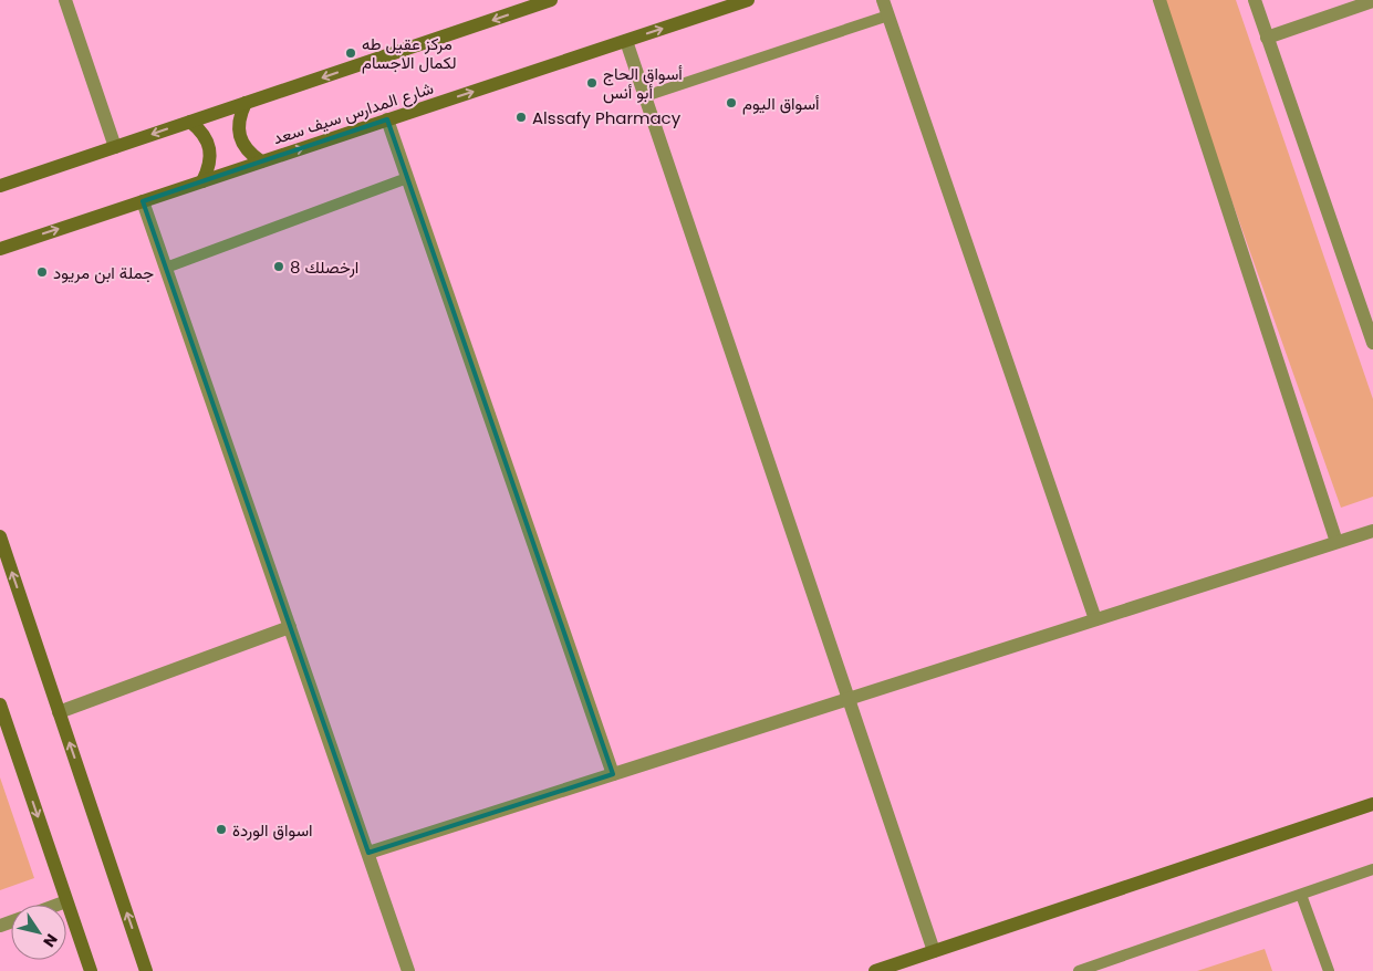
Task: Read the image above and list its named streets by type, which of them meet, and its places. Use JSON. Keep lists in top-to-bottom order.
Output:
{
  "streets": {
    "main road": ["شارع المدارس سيف سعد"]
  },
  "places": [
    "مركز عقيل طه لكمال الاجسام",
    "أسواق الحاج أبو أنس",
    "أسواق اليوم",
    "Alssafy Pharmacy",
    "ارخصلك 8",
    "جملة ابن مريود",
    "اسواق الوردة"
  ],
  "north": "bottom right"
}
